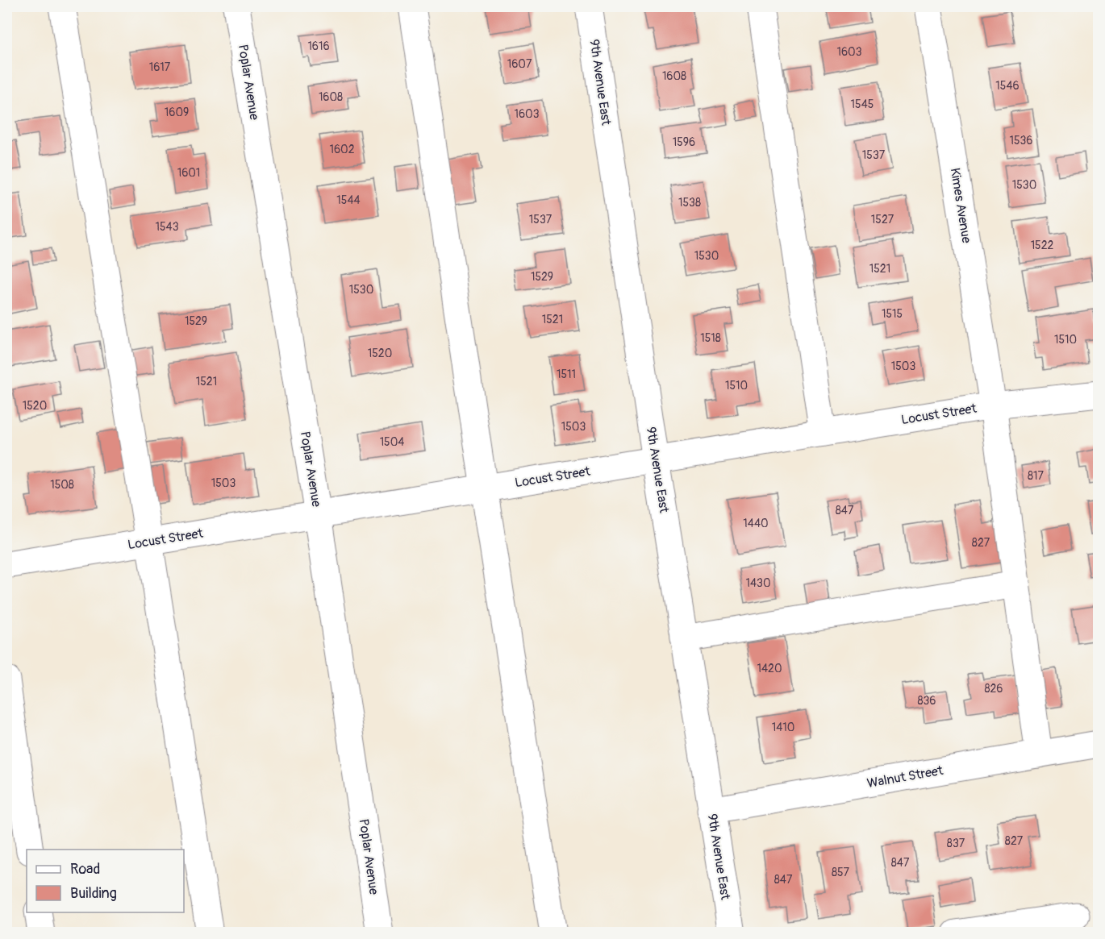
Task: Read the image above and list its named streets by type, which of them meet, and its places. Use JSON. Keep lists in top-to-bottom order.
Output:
{
  "streets": {
    "street": [
      "Poplar Avenue",
      "9th Avenue East",
      "Kimes Avenue",
      "Locust Street",
      "Walnut Street"
    ]
  },
  "crossings": [
    ["Poplar Avenue", "Locust Street"],
    ["9th Avenue East", "Locust Street"],
    ["9th Avenue East", "Walnut Street"],
    ["Kimes Avenue", "Locust Street"],
    ["Kimes Avenue", "Walnut Street"]
  ],
  "house_numbers": [
    "1616",
    "1603",
    "1607",
    "1617",
    "1608",
    "1546",
    "1608",
    "1545",
    "1609",
    "1603",
    "1536",
    "1596",
    "1602",
    "1537",
    "1601",
    "1530",
    "1544",
    "1538",
    "1537",
    "1527",
    "1543",
    "1522",
    "1530",
    "1521",
    "1529",
    "1530",
    "1515",
    "1521",
    "1529",
    "1518",
    "1510",
    "1520",
    "1503",
    "1511",
    "1521",
    "1510",
    "1520",
    "1503",
    "1504",
    "817",
    "1503",
    "1508",
    "847",
    "1440",
    "827",
    "1430",
    "1420",
    "826",
    "836",
    "1410",
    "827",
    "837",
    "847",
    "857",
    "847"
  ],
  "legend": ["Road", "Building"]
}
